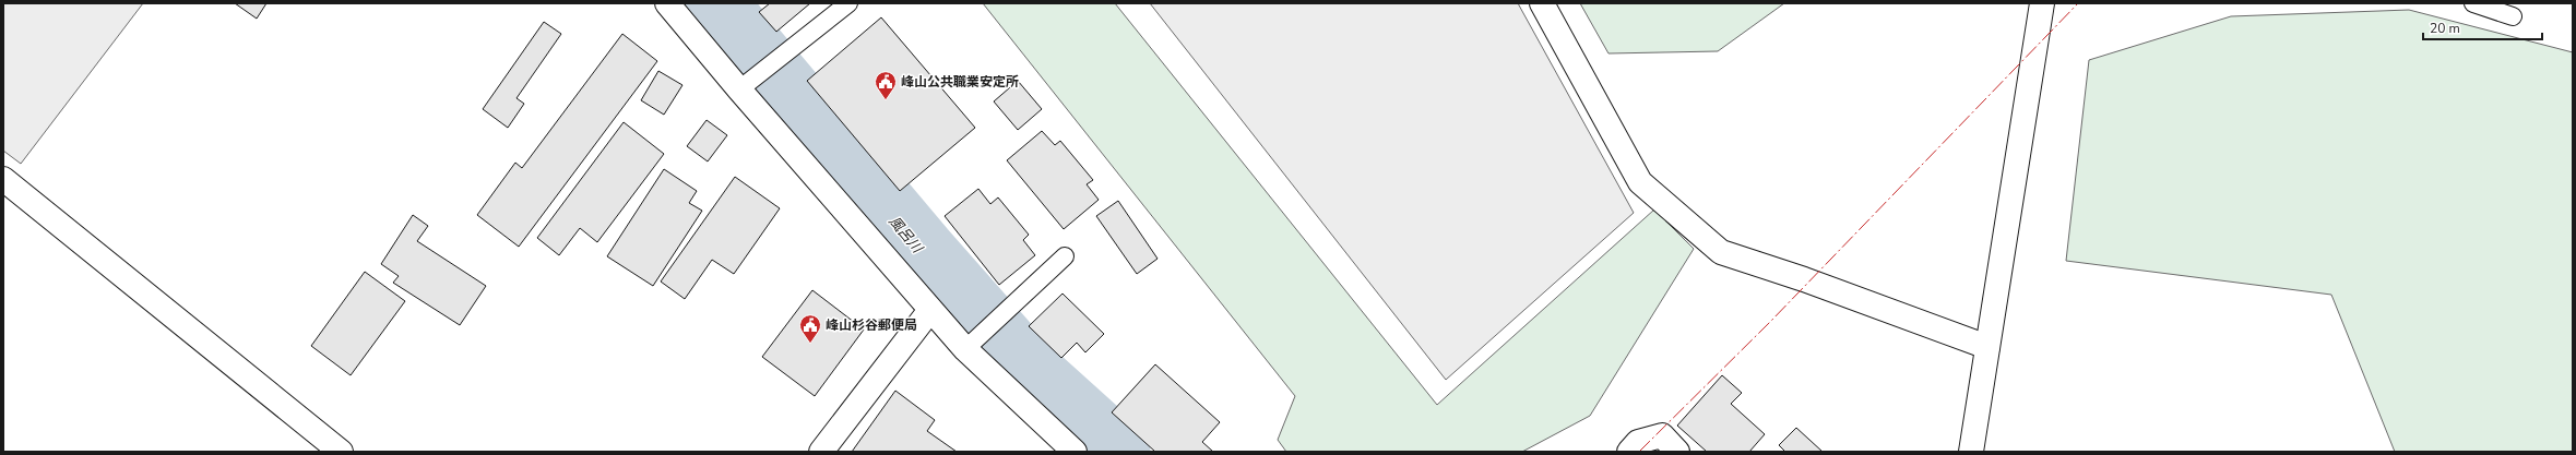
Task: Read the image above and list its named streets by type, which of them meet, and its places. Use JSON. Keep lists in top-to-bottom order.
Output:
{
  "water": ["風呂川"],
  "places": {
    "public building": ["峰山公共職業安定所", "峰山杉谷郵便局"]
  },
  "scale_bar": "20 m"
}
